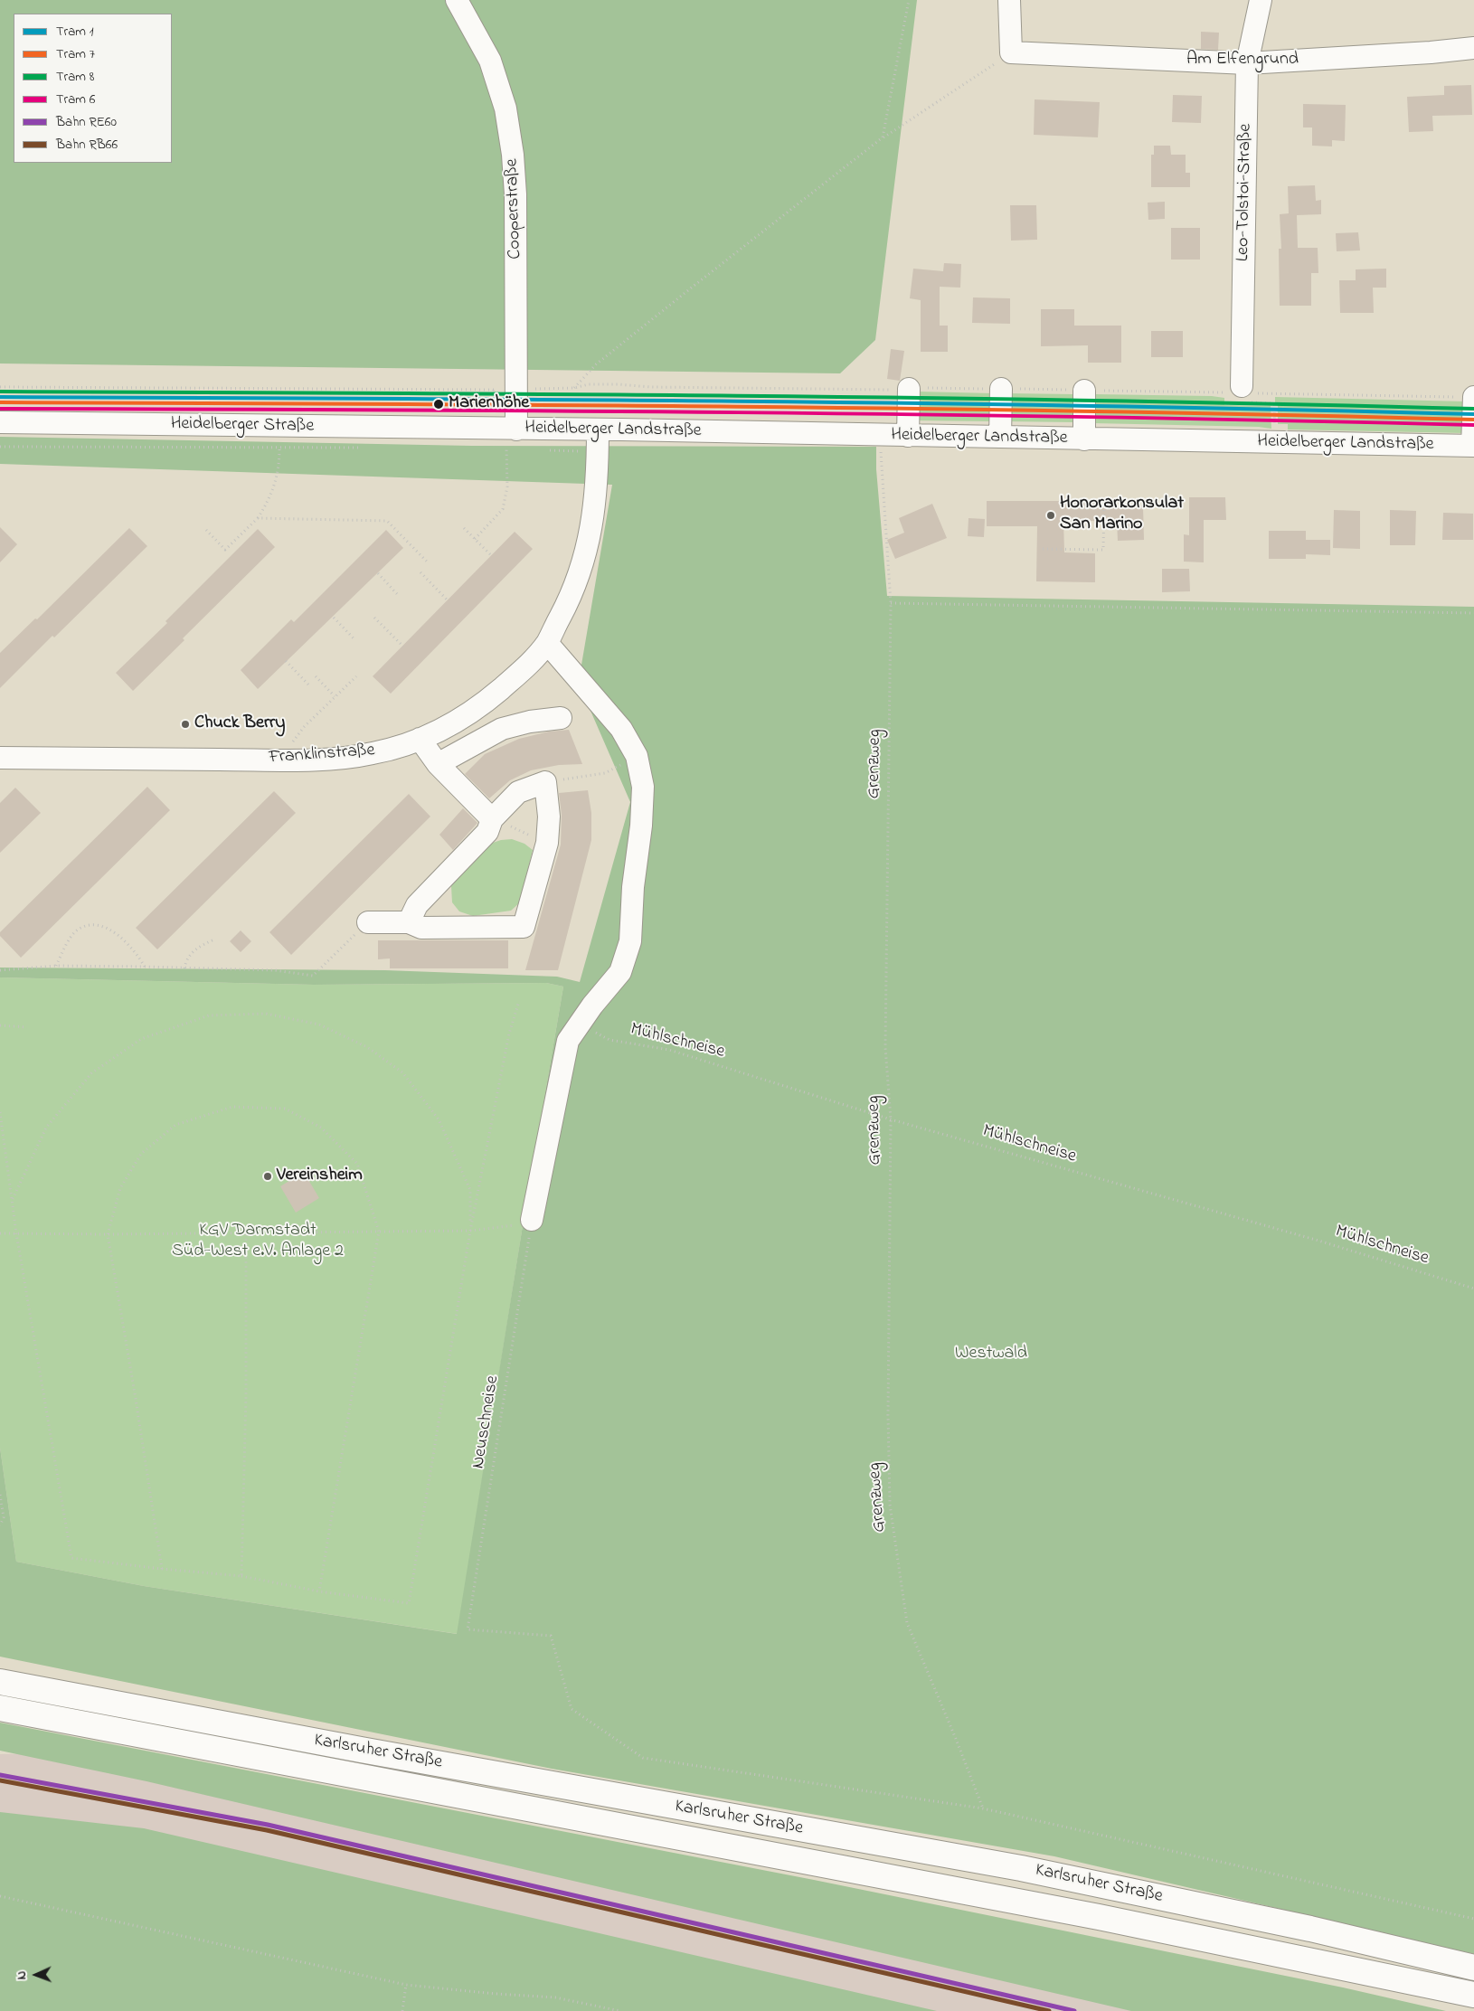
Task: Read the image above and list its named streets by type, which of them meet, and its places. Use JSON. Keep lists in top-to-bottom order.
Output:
{
  "streets": {
    "main road": ["Karlsruher Straße"],
    "street": [
      "Am Elfengrund",
      "Leo-Tolstoi-Straße",
      "Cooperstraße",
      "Heidelberger Straße",
      "Heidelberger Landstraße",
      "Franklinstraße"
    ],
    "path": ["Grenzweg", "Mühlschneise", "Neuschneise"]
  },
  "crossings": [
    ["Am Elfengrund", "Leo-Tolstoi-Straße"],
    ["Cooperstraße", "Heidelberger Landstraße"],
    ["Heidelberger Straße", "Heidelberger Landstraße"],
    ["Heidelberger Landstraße", "Franklinstraße"],
    ["Heidelberger Landstraße", "Grenzweg"],
    ["Grenzweg", "Mühlschneise"],
    ["Grenzweg", "Neuschneise"]
  ],
  "parks": ["KGV Darmstadt Süd-West e.V. Anlage 2", "Westwald"],
  "places": [
    "Marienhöhe",
    "Honorarkonsulat San Marino",
    "Chuck Berry",
    "Vereinsheim"
  ],
  "lines": [
    "tram line 8",
    "tram line 1",
    "tram line 7",
    "tram line 6",
    "rail line RE60",
    "rail line RB66"
  ],
  "legend": [
    "Tram 1",
    "Tram 7",
    "Tram 8",
    "Tram 6",
    "Bahn RE60",
    "Bahn RB66"
  ],
  "north": "left"
}
